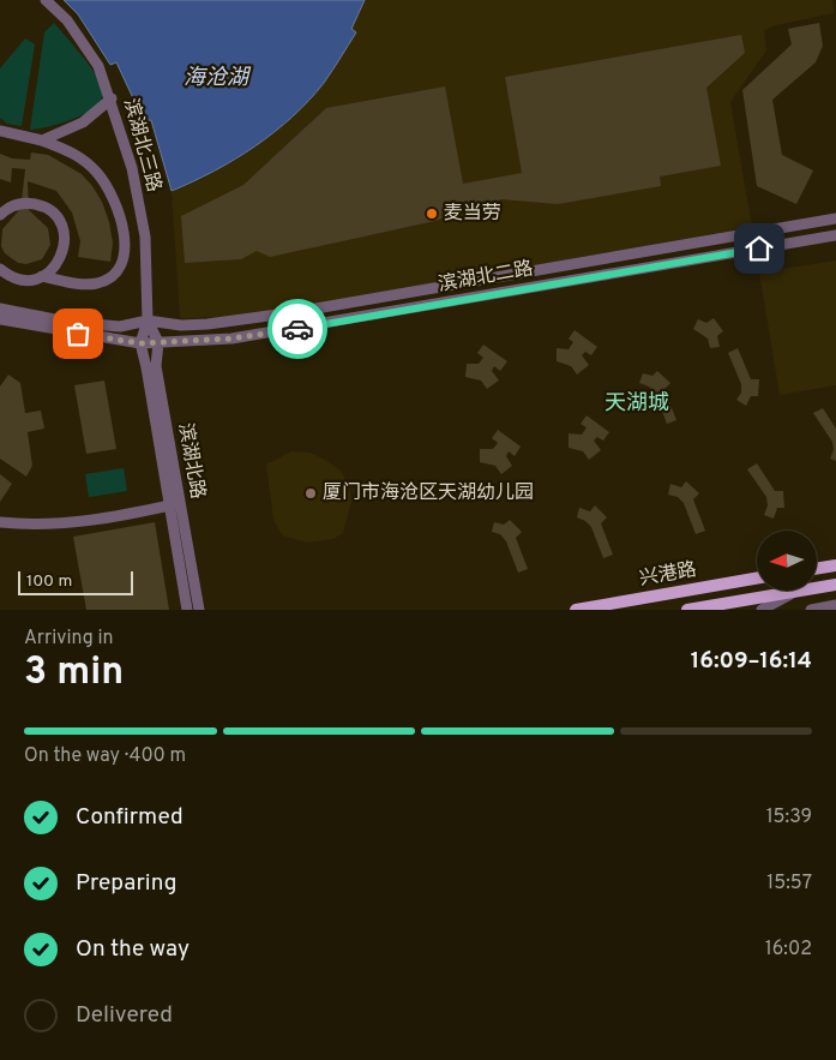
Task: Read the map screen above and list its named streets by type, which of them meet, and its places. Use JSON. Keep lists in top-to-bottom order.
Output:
{
  "streets": {
    "main road": ["兴港路"],
    "street": ["滨湖北三路", "滨湖北二路", "滨湖北路"]
  },
  "crossings": [
    ["滨湖北三路", "滨湖北二路"],
    ["滨湖北三路", "滨湖北路"],
    ["滨湖北二路", "滨湖北路"]
  ],
  "districts": ["天湖城"],
  "water": ["海沧湖"],
  "places": ["麦当劳", "厦门市海沧区天湖幼儿园"],
  "scale_bar": "100 m",
  "north": "left",
  "page": {
    "scale": "100 m",
    "heading": ["3 min", "Arriving in", "16:09–16:14"],
    "bar": "On the way · 400 m",
    "list": [
      ["Confirmed", "15:39"],
      ["Preparing", "15:57"],
      ["On the way", "16:02"],
      "Delivered"
    ]
  }
}
